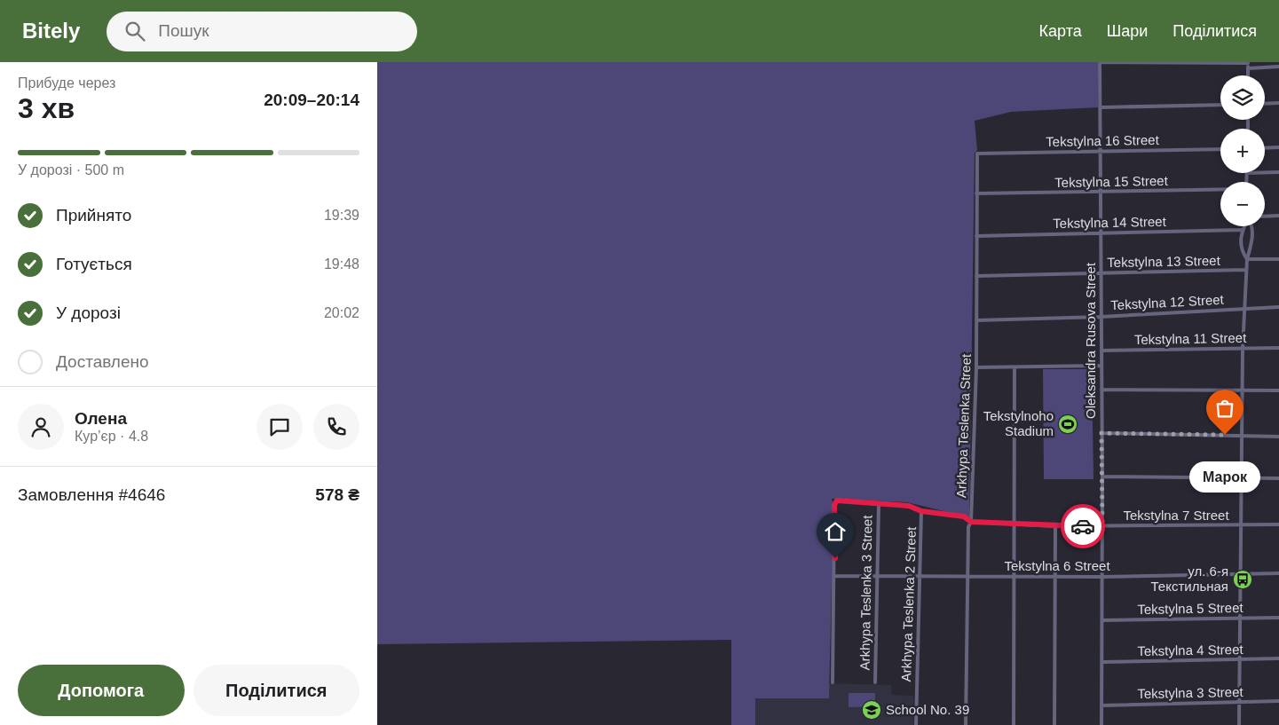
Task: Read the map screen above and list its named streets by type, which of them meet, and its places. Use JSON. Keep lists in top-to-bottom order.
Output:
{
  "streets": {
    "street": [
      "Tekstylna 16 Street",
      "Tekstylna 15 Street",
      "Tekstylna 14 Street",
      "Tekstylna 13 Street",
      "Tekstylna 12 Street",
      "Tekstylna 11 Street",
      "Oleksandra Rusova Street",
      "Arkhypa Teslenka Street",
      "Tekstylna 7 Street",
      "Tekstylna 6 Street",
      "Arkhypa Teslenka 3 Street",
      "Arkhypa Teslenka 2 Street",
      "Tekstylna 5 Street",
      "Tekstylna 4 Street",
      "Tekstylna 3 Street"
    ]
  },
  "crossings": [
    ["Tekstylna 16 Street", "Oleksandra Rusova Street"],
    ["Tekstylna 16 Street", "Arkhypa Teslenka Street"],
    ["Tekstylna 15 Street", "Oleksandra Rusova Street"],
    ["Tekstylna 15 Street", "Arkhypa Teslenka Street"],
    ["Tekstylna 14 Street", "Oleksandra Rusova Street"],
    ["Tekstylna 14 Street", "Arkhypa Teslenka Street"],
    ["Tekstylna 13 Street", "Oleksandra Rusova Street"],
    ["Tekstylna 13 Street", "Arkhypa Teslenka Street"],
    ["Tekstylna 12 Street", "Oleksandra Rusova Street"],
    ["Tekstylna 12 Street", "Arkhypa Teslenka Street"],
    ["Tekstylna 11 Street", "Oleksandra Rusova Street"],
    ["Oleksandra Rusova Street", "Tekstylna 7 Street"],
    ["Oleksandra Rusova Street", "Tekstylna 6 Street"],
    ["Oleksandra Rusova Street", "Tekstylna 5 Street"],
    ["Oleksandra Rusova Street", "Tekstylna 4 Street"],
    ["Oleksandra Rusova Street", "Tekstylna 3 Street"],
    ["Arkhypa Teslenka Street", "Tekstylna 7 Street"],
    ["Arkhypa Teslenka Street", "Tekstylna 6 Street"],
    ["Tekstylna 7 Street", "Tekstylna 6 Street"],
    ["Tekstylna 7 Street", "Arkhypa Teslenka 3 Street"],
    ["Tekstylna 7 Street", "Arkhypa Teslenka 2 Street"],
    ["Tekstylna 6 Street", "Arkhypa Teslenka 3 Street"],
    ["Tekstylna 6 Street", "Arkhypa Teslenka 2 Street"]
  ],
  "places": {
    "sports": ["Tekstylnoho Stadium"],
    "other": ["Марок"],
    "bus stop": ["ул. 6-я Текстильная"],
    "school or university": ["School No. 39"]
  },
  "page": {
    "header": "Bitely",
    "search": "Пошук",
    "nav": ["Карта", "Шари", "Поділитися"],
    "heading": ["3 хв", "Прибуде через", "20:09–20:14"],
    "panel": [
      "Олена",
      "Кур’єр · 4.8",
      "Замовлення #4646",
      "578 ₴"
    ],
    "map_buttons": ["+", "−"],
    "bar": "У дорозі · 500 m",
    "list": [
      ["Прийнято", "19:39"],
      ["Готується", "19:48"],
      ["У дорозі", "20:02"],
      "Доставлено"
    ],
    "bubble": "Марок",
    "buttons": ["Допомога", "Поділитися"]
  }
}
